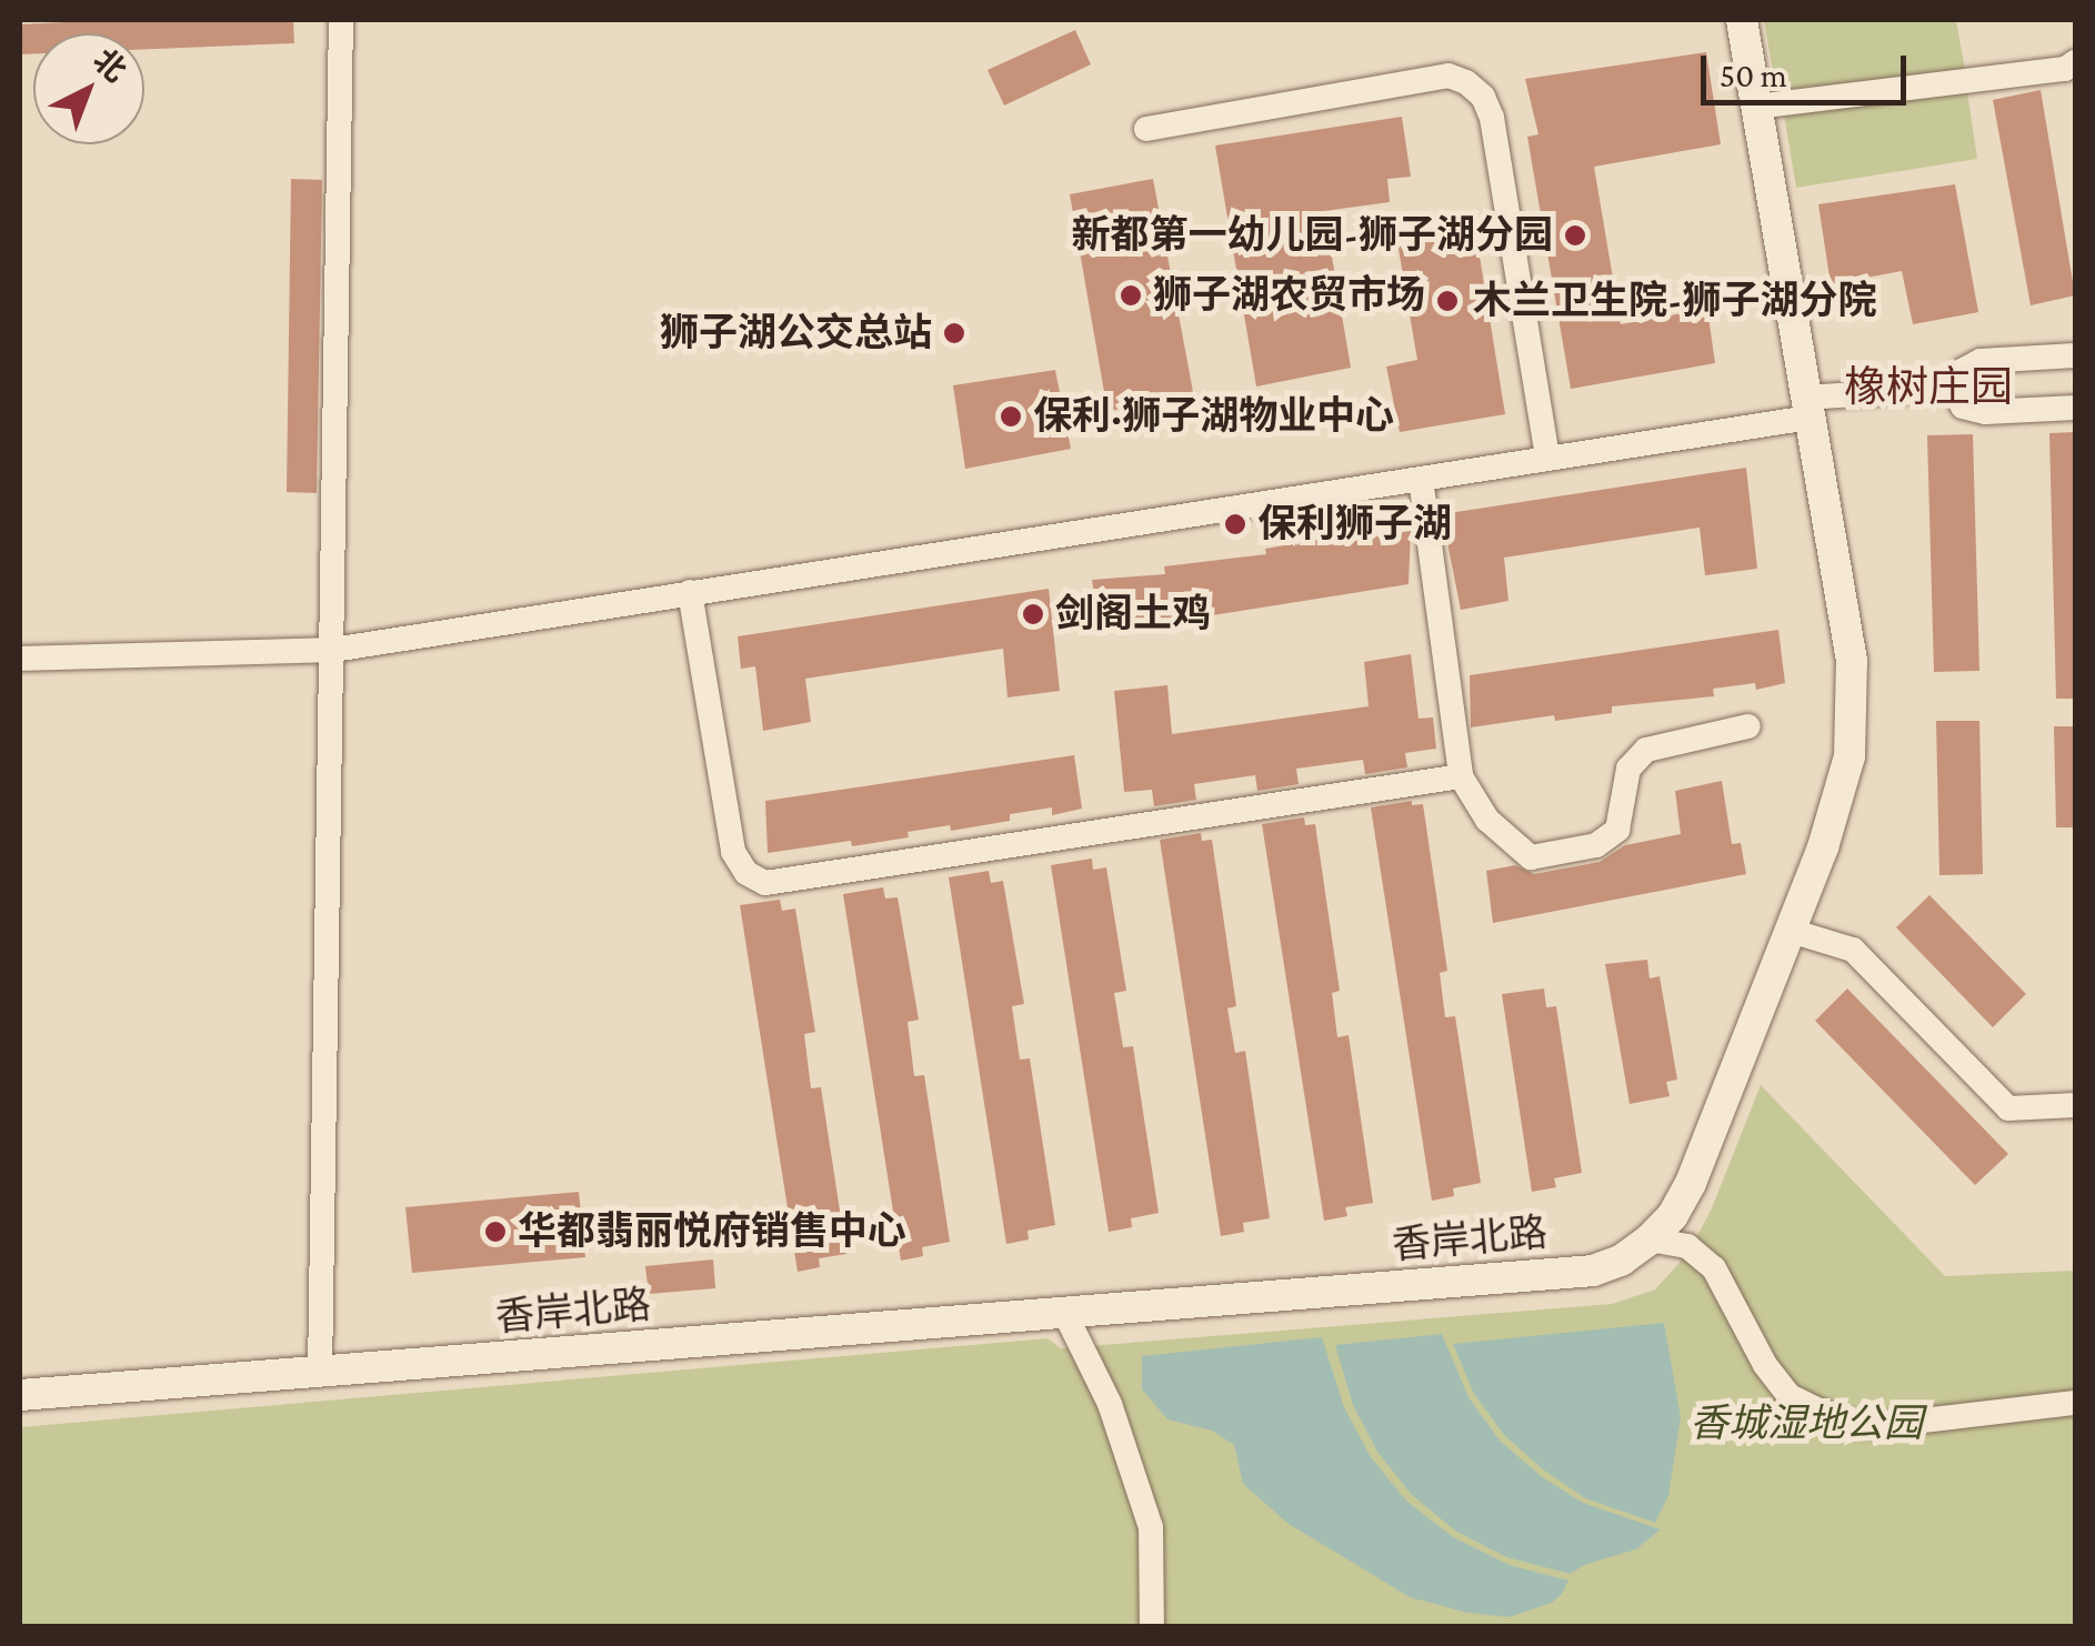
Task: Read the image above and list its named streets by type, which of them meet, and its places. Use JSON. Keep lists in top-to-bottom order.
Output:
{
  "streets": {
    "street": ["香岸北路"]
  },
  "districts": ["橡树庄园"],
  "parks": ["香城湿地公园"],
  "places": [
    "新都第一幼儿园-狮子湖分园",
    "狮子湖农贸市场",
    "木兰卫生院-狮子湖分院",
    "狮子湖公交总站",
    "保利·狮子湖物业中心",
    "保利狮子湖",
    "剑阁土鸡",
    "华都翡丽悦府销售中心"
  ],
  "scale_bar": "50 m",
  "north": "top right"
}
